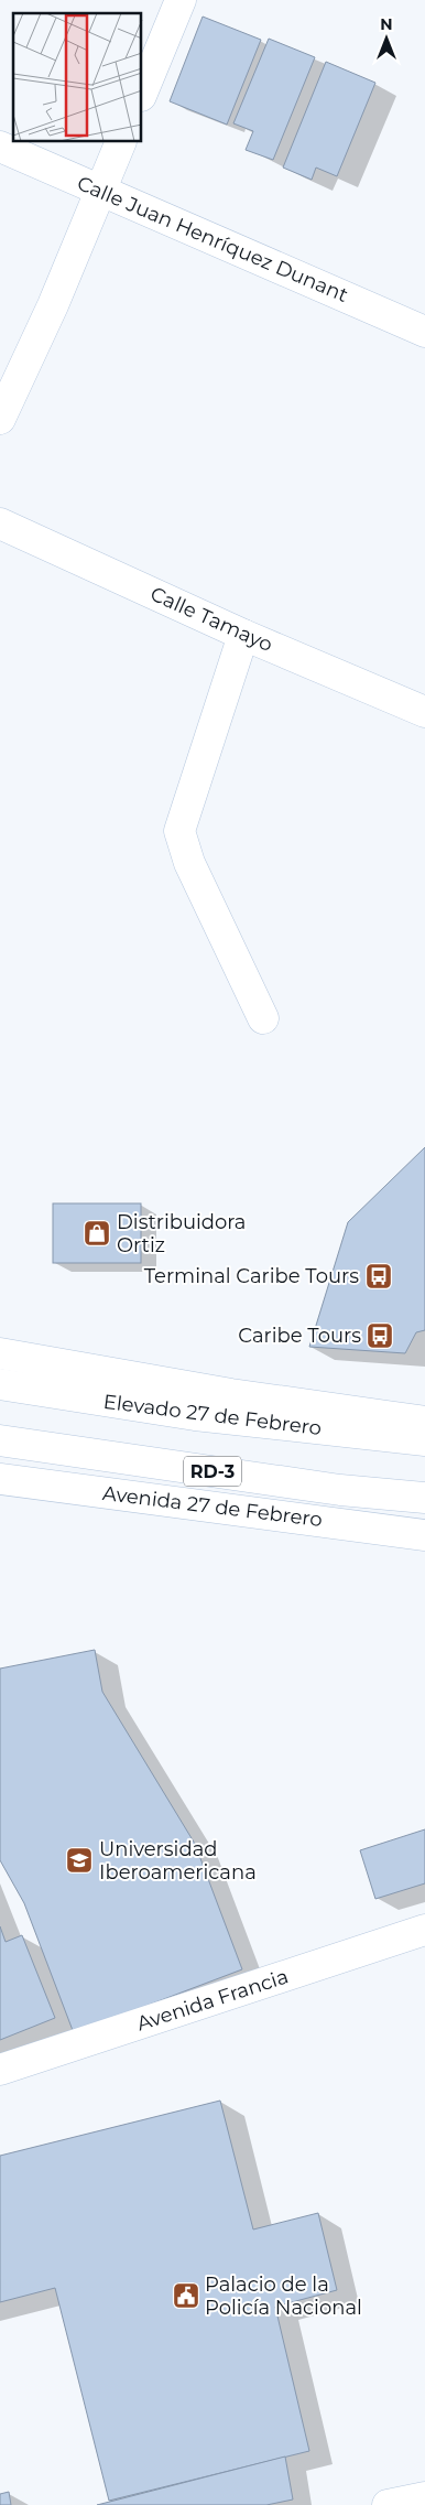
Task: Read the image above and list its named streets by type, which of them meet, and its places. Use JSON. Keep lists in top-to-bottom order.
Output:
{
  "streets": {
    "main road": [
      "Calle Juan Henríquez Dunant",
      "Calle Tamayo",
      "Elevado 27 de Febrero",
      "RD-3",
      "Avenida 27 de Febrero",
      "Avenida Francia"
    ]
  },
  "places": {
    "shop": ["Distribuidora Ortiz"],
    "bus stop": ["Terminal Caribe Tours", "Caribe Tours"],
    "school or university": ["Universidad Iberoamericana"],
    "public building": ["Palacio de la Policía Nacional"]
  },
  "north": "top"
}
